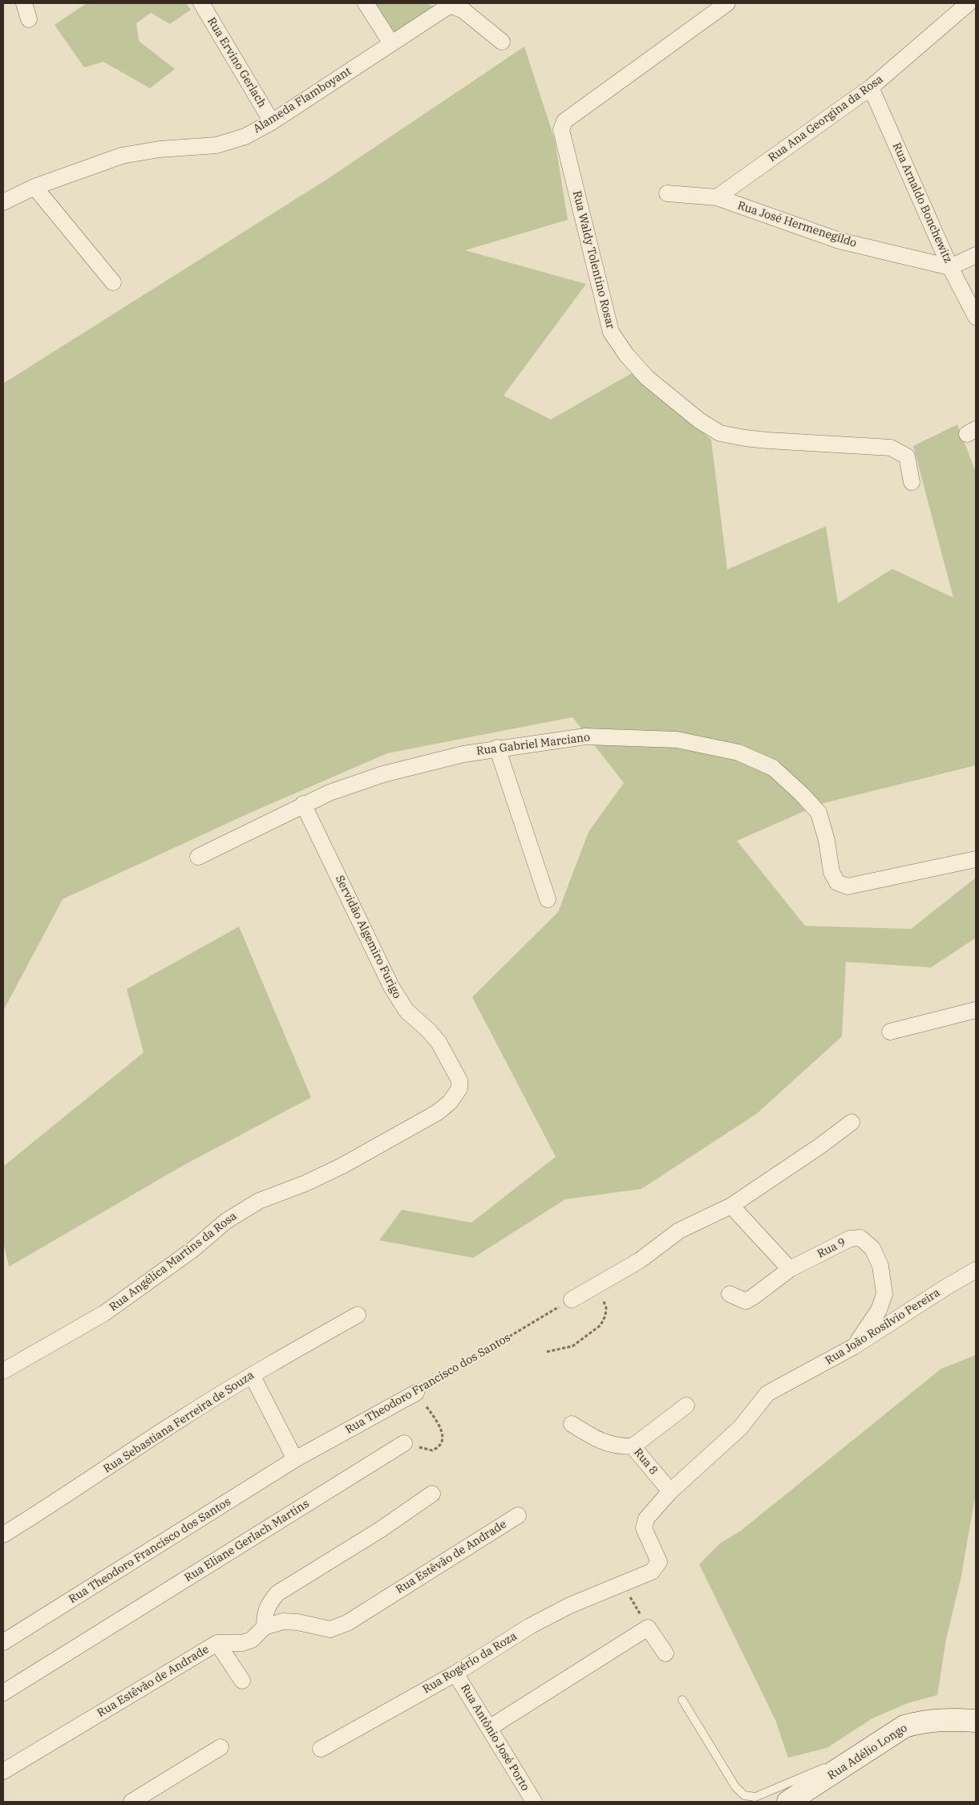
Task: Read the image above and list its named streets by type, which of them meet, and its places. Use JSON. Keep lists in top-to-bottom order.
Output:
{
  "streets": {
    "street": [
      "Rua Ervino Gerlach",
      "Alameda Flamboyant",
      "Rua Ana Georgina da Rosa",
      "Rua Arnaldo Bonchewitz",
      "Rua José Hermenegildo",
      "Rua Waldy Tolentino Rosar",
      "Rua Gabriel Marciano",
      "Servidão Algemiro Furigo",
      "Rua 9",
      "Rua Angélica Martins da Rosa",
      "Rua João Rosílvio Pereira",
      "Rua Theodoro Francisco dos Santos",
      "Rua Sebastiana Ferreira de Souza",
      "Rua 8",
      "Rua Eliane Gerlach Martins",
      "Rua Estêvão de Andrade",
      "Rua Rogério da Roza",
      "Rua Antônio José Porto",
      "Rua Adélio Longo"
    ]
  },
  "crossings": [
    ["Rua Ervino Gerlach", "Alameda Flamboyant"],
    ["Rua Ana Georgina da Rosa", "Rua Arnaldo Bonchewitz"],
    ["Rua Ana Georgina da Rosa", "Rua José Hermenegildo"],
    ["Rua Arnaldo Bonchewitz", "Rua José Hermenegildo"],
    ["Rua Gabriel Marciano", "Servidão Algemiro Furigo"],
    ["Servidão Algemiro Furigo", "Rua Angélica Martins da Rosa"],
    ["Rua 9", "Rua João Rosílvio Pereira"],
    ["Rua João Rosílvio Pereira", "Rua 8"],
    ["Rua João Rosílvio Pereira", "Rua Rogério da Roza"],
    ["Rua Rogério da Roza", "Rua Antônio José Porto"]
  ]
}
